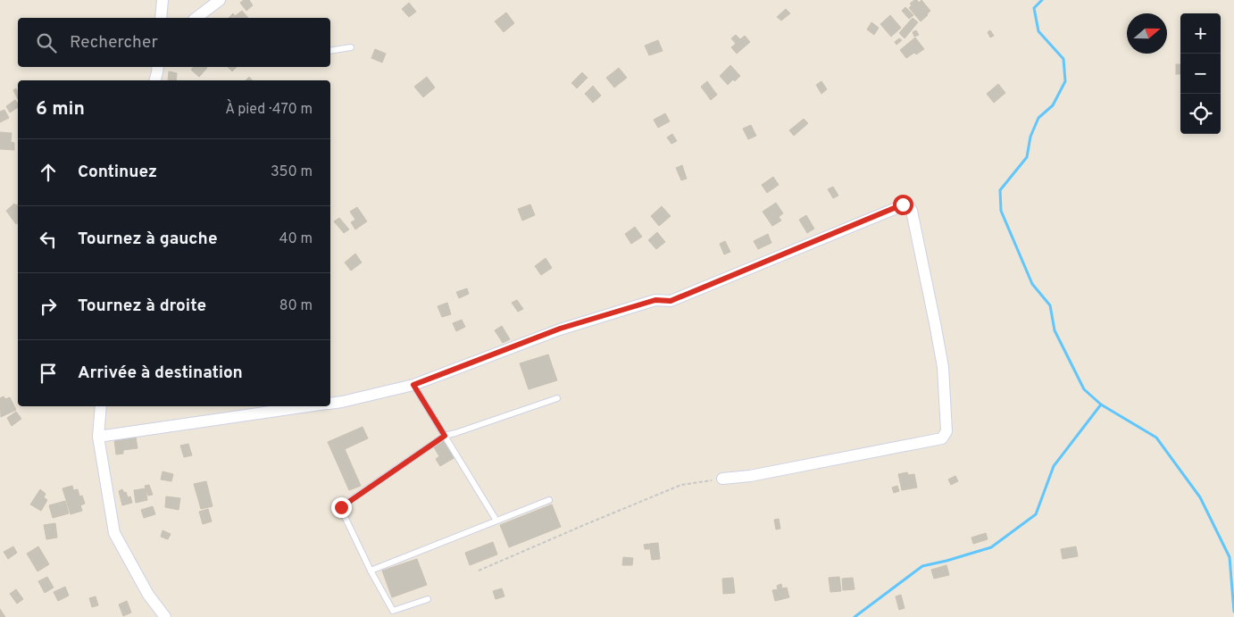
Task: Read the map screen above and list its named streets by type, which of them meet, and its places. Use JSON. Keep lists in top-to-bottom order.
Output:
{
  "north": "right",
  "page": {
    "map_buttons": ["+", "−"],
    "search": "Rechercher",
    "heading": ["6 min", "À pied · 470 m"],
    "list": [
      ["Continuez", "350 m"],
      ["Tournez à gauche", "40 m"],
      ["Tournez à droite", "80 m"],
      "Arrivée à destination"
    ]
  }
}
